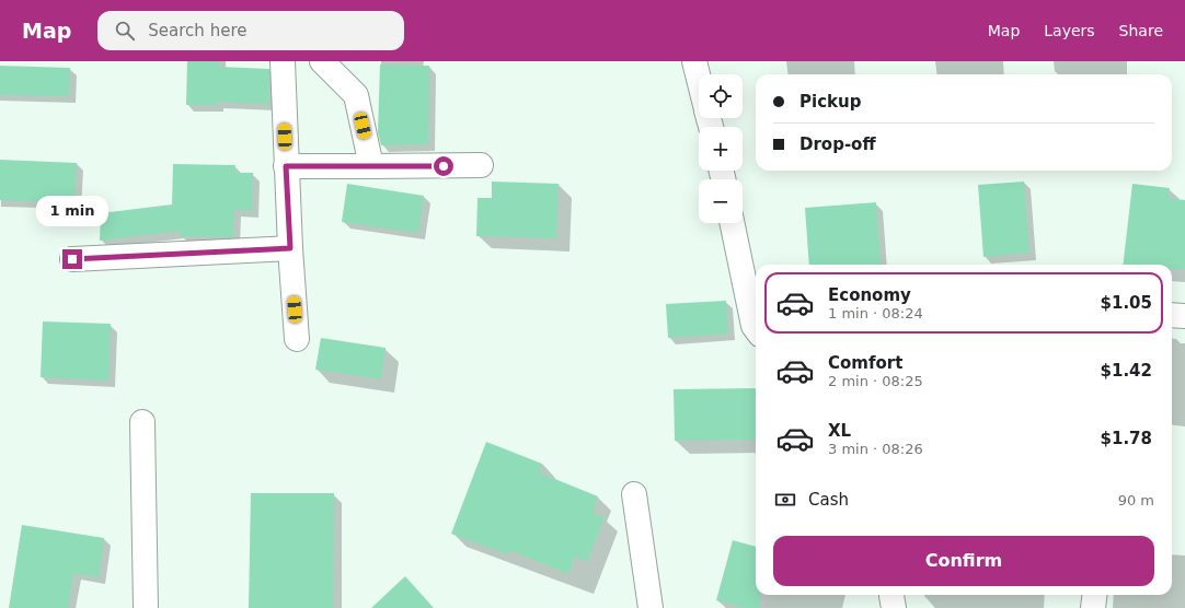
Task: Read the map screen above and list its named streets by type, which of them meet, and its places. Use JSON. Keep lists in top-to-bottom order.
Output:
{
  "page": {
    "header": "Map",
    "search": "Search here",
    "nav": ["Map", "Layers", "Share"],
    "map_buttons": ["+", "−"],
    "banner": ["Pickup", "Drop-off"],
    "bubble": "1 min",
    "list": [
      {
        "name": "Economy",
        "note": "1 min · 08:24",
        "value": "$1.05"
      },
      {
        "name": "Comfort",
        "note": "2 min · 08:25",
        "value": "$1.42"
      },
      {
        "name": "XL",
        "note": "3 min · 08:26",
        "value": "$1.78"
      }
    ],
    "pay": ["Cash", "90 m"],
    "buttons": "Confirm"
  }
}
